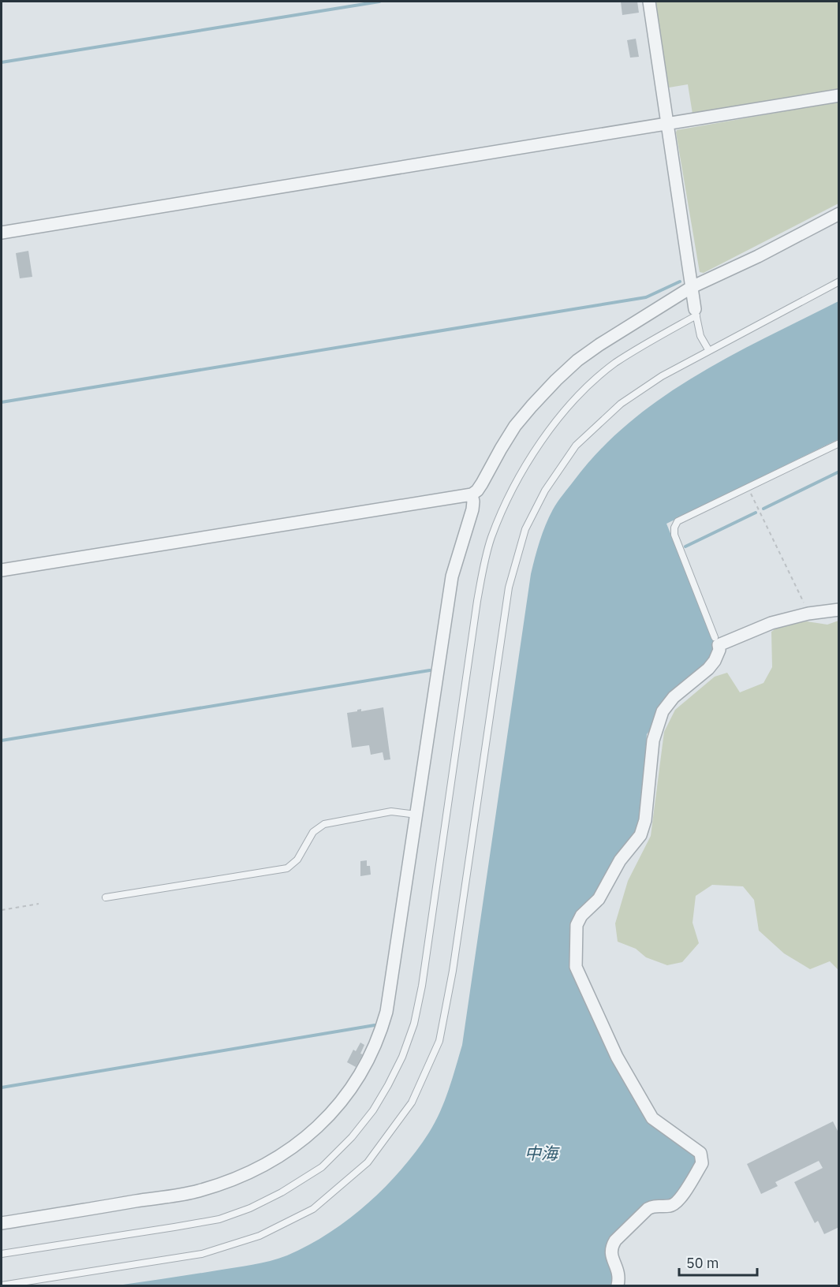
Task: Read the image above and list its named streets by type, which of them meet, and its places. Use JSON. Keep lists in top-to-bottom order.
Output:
{
  "water": ["中海"],
  "scale_bar": "50 m"
}
